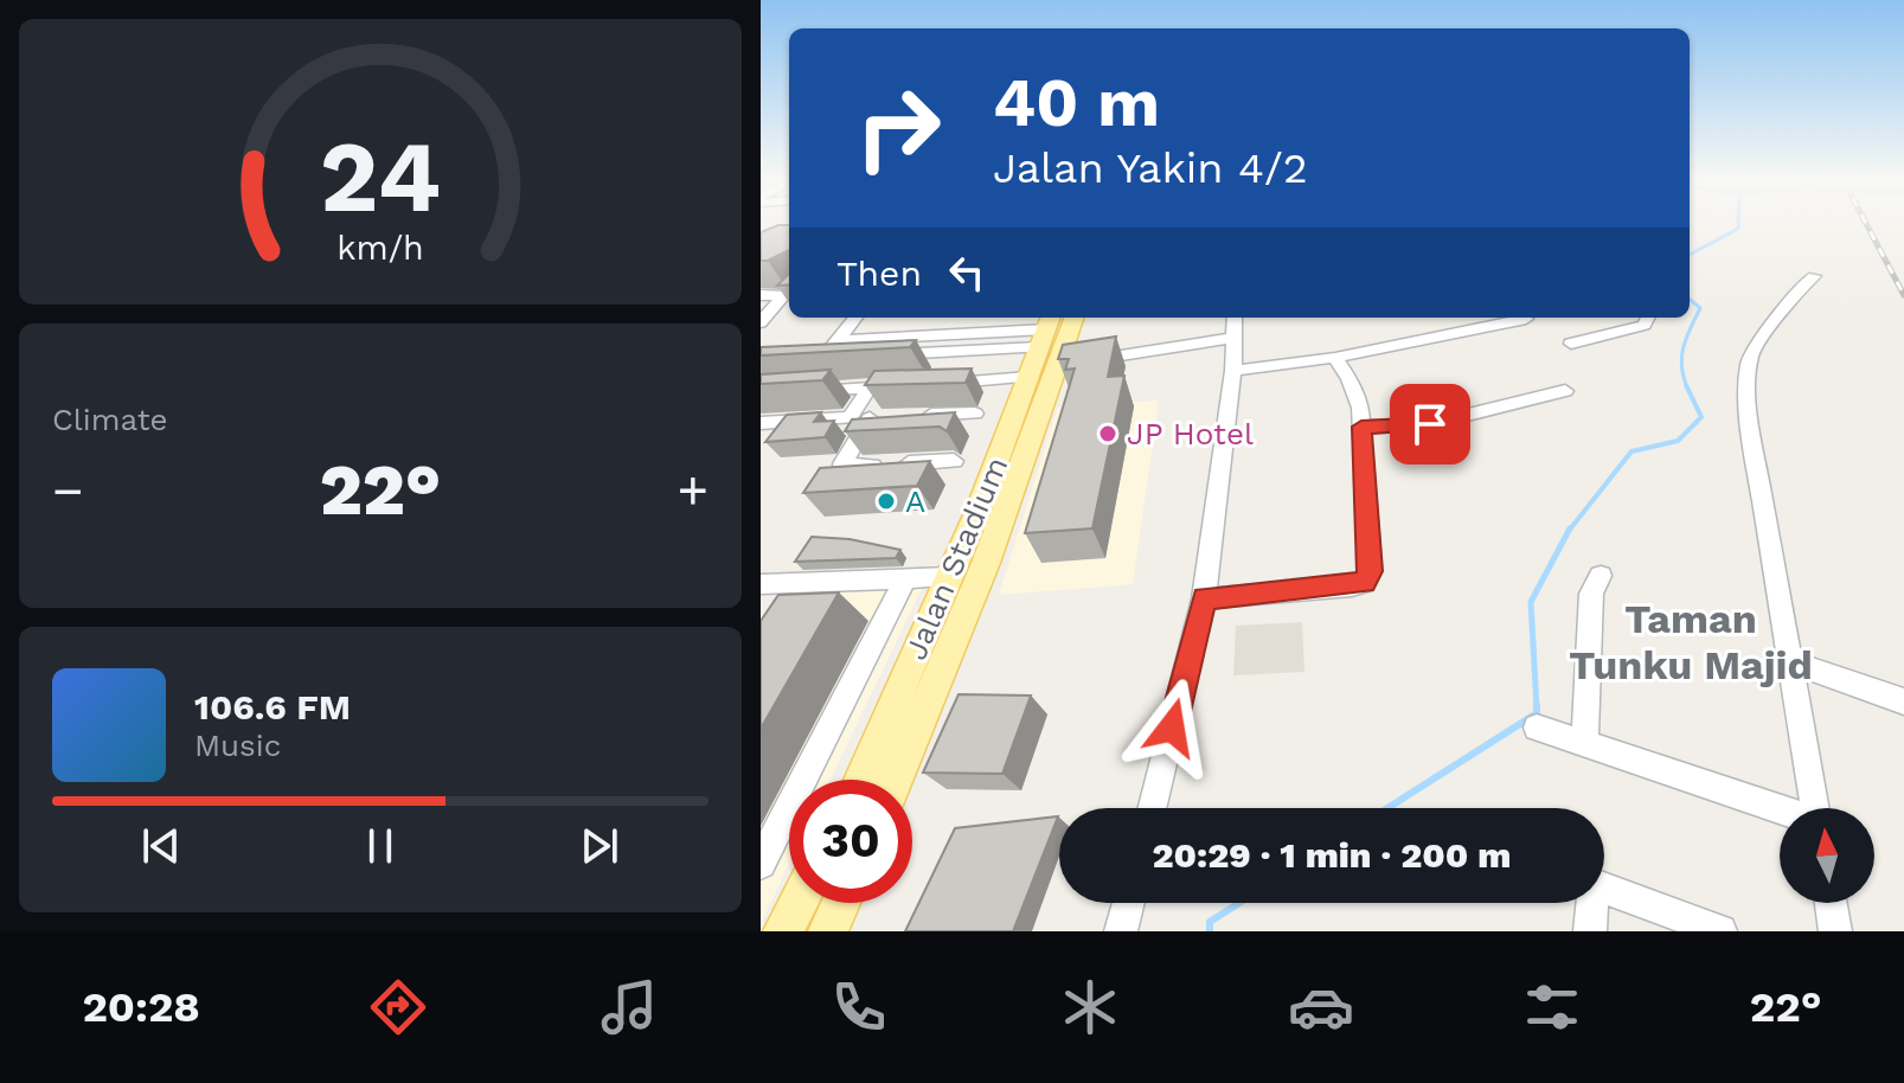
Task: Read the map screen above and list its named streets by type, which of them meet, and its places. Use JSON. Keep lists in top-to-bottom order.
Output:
{
  "streets": {
    "main road": ["Jalan Stadium"]
  },
  "districts": ["Taman Tunku Majid"],
  "places": ["JP Hotel", "A"],
  "north": "top",
  "page": {
    "turn": ["40 m", "Jalan Yakin 4/2"],
    "then": "Then",
    "tile": "Climate",
    "heat": ["−", "22°", "+"],
    "song": ["106.6 FM", "Music"],
    "limit": "30",
    "trip": "20:29 · 1 min · 200 m",
    "tabs": ["20:28", "22°"],
    "gauge": ["24", "km/h"]
  }
}
